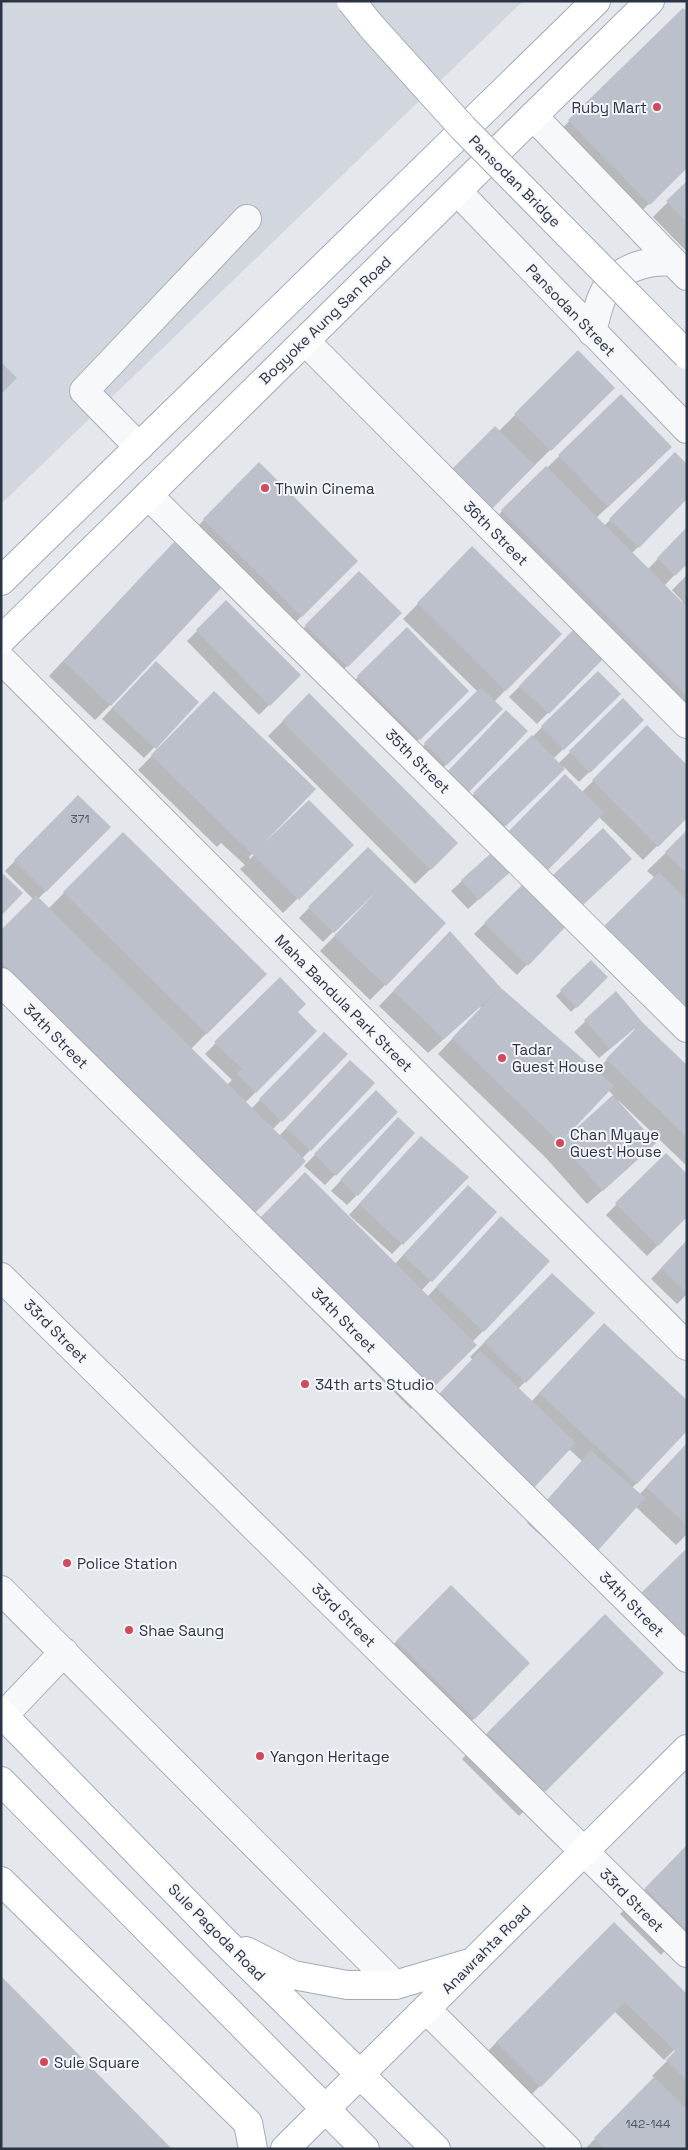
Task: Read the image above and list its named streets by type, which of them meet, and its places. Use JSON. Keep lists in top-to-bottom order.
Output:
{
  "streets": {
    "main road": [
      "Pansodan Bridge",
      "Bogyoke Aung San Road",
      "Sule Pagoda Road",
      "Anawrahta Road"
    ],
    "street": [
      "Pansodan Street",
      "36th Street",
      "35th Street",
      "Maha Bandula Park Street",
      "34th Street",
      "33rd Street"
    ]
  },
  "crossings": [
    ["Pansodan Street", "Bogyoke Aung San Road"],
    ["Bogyoke Aung San Road", "36th Street"],
    ["Bogyoke Aung San Road", "35th Street"],
    ["33rd Street", "Anawrahta Road"],
    ["Sule Pagoda Road", "Anawrahta Road"]
  ],
  "places": [
    "Ruby Mart",
    "Thwin Cinema",
    "Tadar Guest House",
    "Chan Myaye Guest House",
    "34th arts Studio",
    "Police Station",
    "Shae Saung",
    "Yangon Heritage",
    "Sule Square"
  ],
  "house_numbers": ["371", "142-144"]
}
